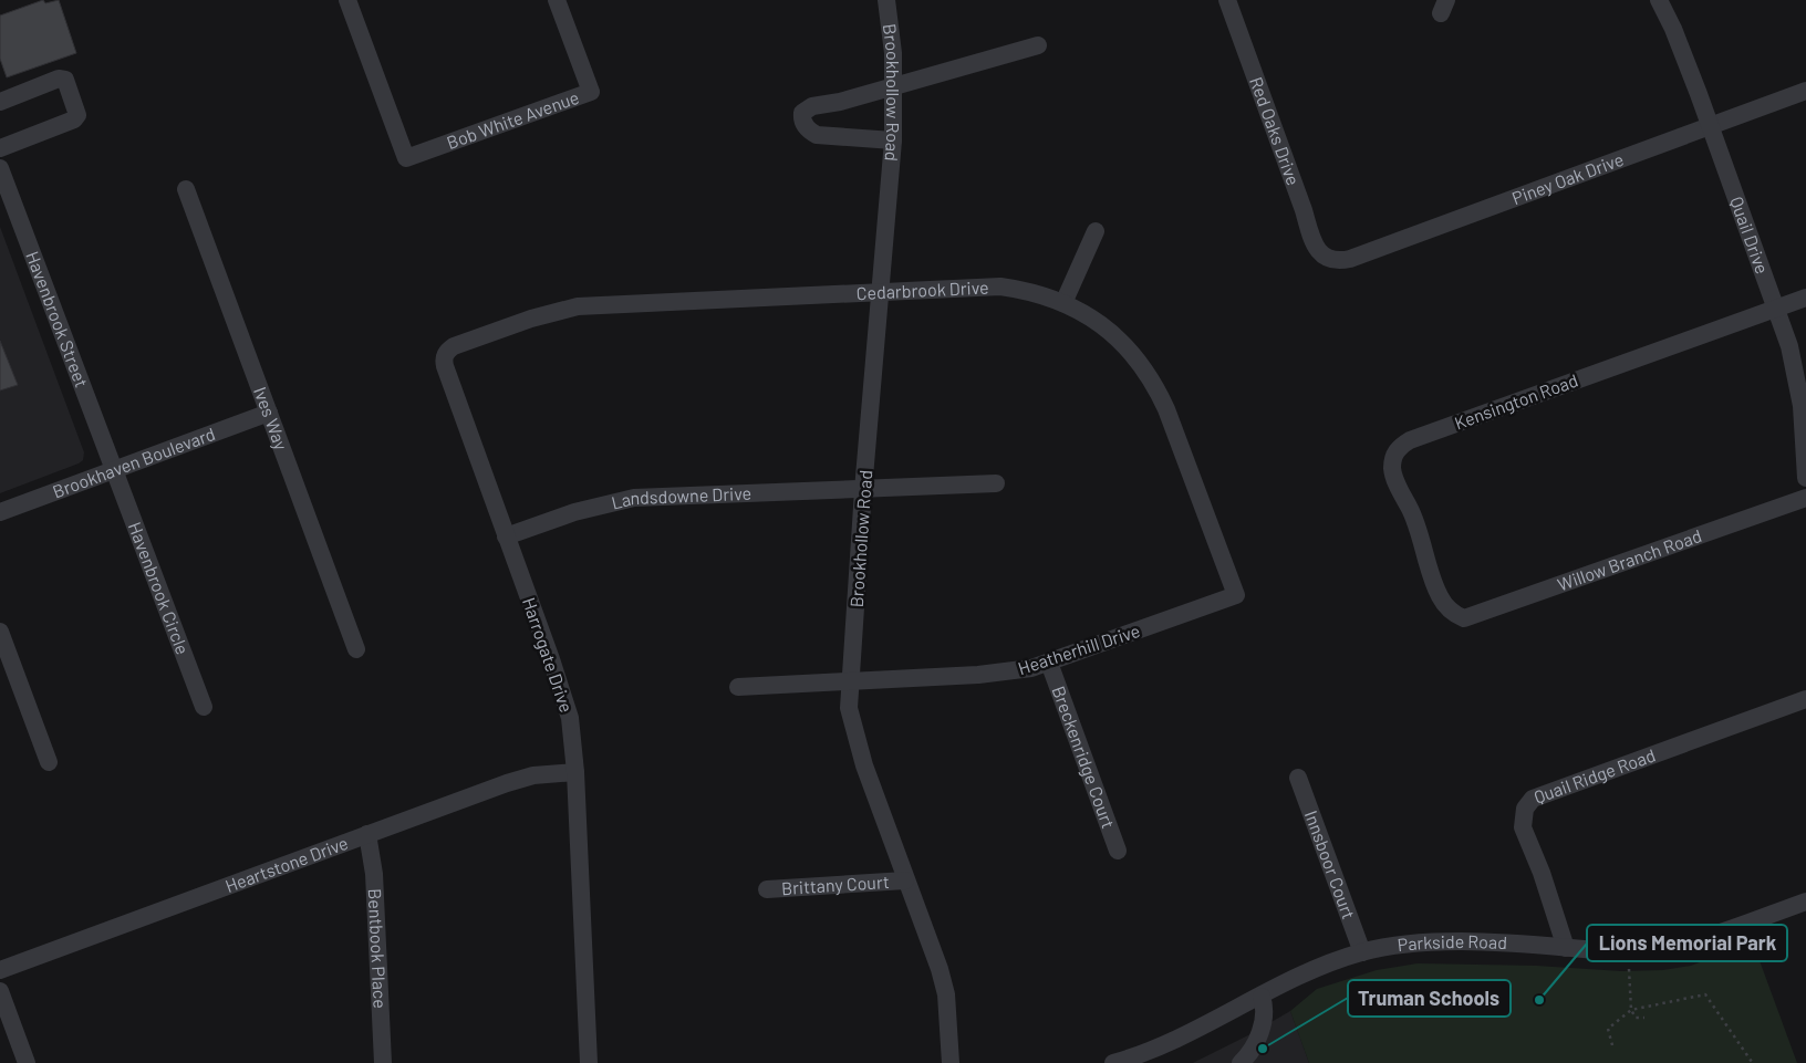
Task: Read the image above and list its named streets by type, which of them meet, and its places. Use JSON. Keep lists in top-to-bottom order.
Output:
{
  "streets": {
    "street": [
      "Brookhollow Road",
      "Bob White Avenue",
      "Red Oaks Drive",
      "Piney Oak Drive",
      "Quail Drive",
      "Cedarbrook Drive",
      "Havenbrook Street",
      "Kensington Road",
      "Ives Way",
      "Brookhaven Boulevard",
      "Landsdowne Drive",
      "Willow Branch Road",
      "Havenbrook Circle",
      "Heatherhill Drive",
      "Harrogate Drive",
      "Breckenridge Court",
      "Quail Ridge Road",
      "Heartstone Drive",
      "Innsboor Court",
      "Brittany Court",
      "Parkside Road",
      "Bentbook Place"
    ]
  },
  "crossings": [
    ["Brookhollow Road", "Cedarbrook Drive"],
    ["Brookhollow Road", "Landsdowne Drive"],
    ["Brookhollow Road", "Heatherhill Drive"],
    ["Brookhollow Road", "Brittany Court"],
    ["Red Oaks Drive", "Piney Oak Drive"],
    ["Piney Oak Drive", "Quail Drive"],
    ["Quail Drive", "Kensington Road"],
    ["Cedarbrook Drive", "Heatherhill Drive"],
    ["Cedarbrook Drive", "Harrogate Drive"],
    ["Havenbrook Street", "Brookhaven Boulevard"],
    ["Havenbrook Street", "Havenbrook Circle"],
    ["Kensington Road", "Willow Branch Road"],
    ["Ives Way", "Brookhaven Boulevard"],
    ["Brookhaven Boulevard", "Havenbrook Circle"],
    ["Landsdowne Drive", "Harrogate Drive"],
    ["Heatherhill Drive", "Breckenridge Court"],
    ["Harrogate Drive", "Heartstone Drive"],
    ["Quail Ridge Road", "Parkside Road"],
    ["Heartstone Drive", "Bentbook Place"],
    ["Innsboor Court", "Parkside Road"]
  ],
  "places": ["Lions Memorial Park", "Truman Schools"]
}
